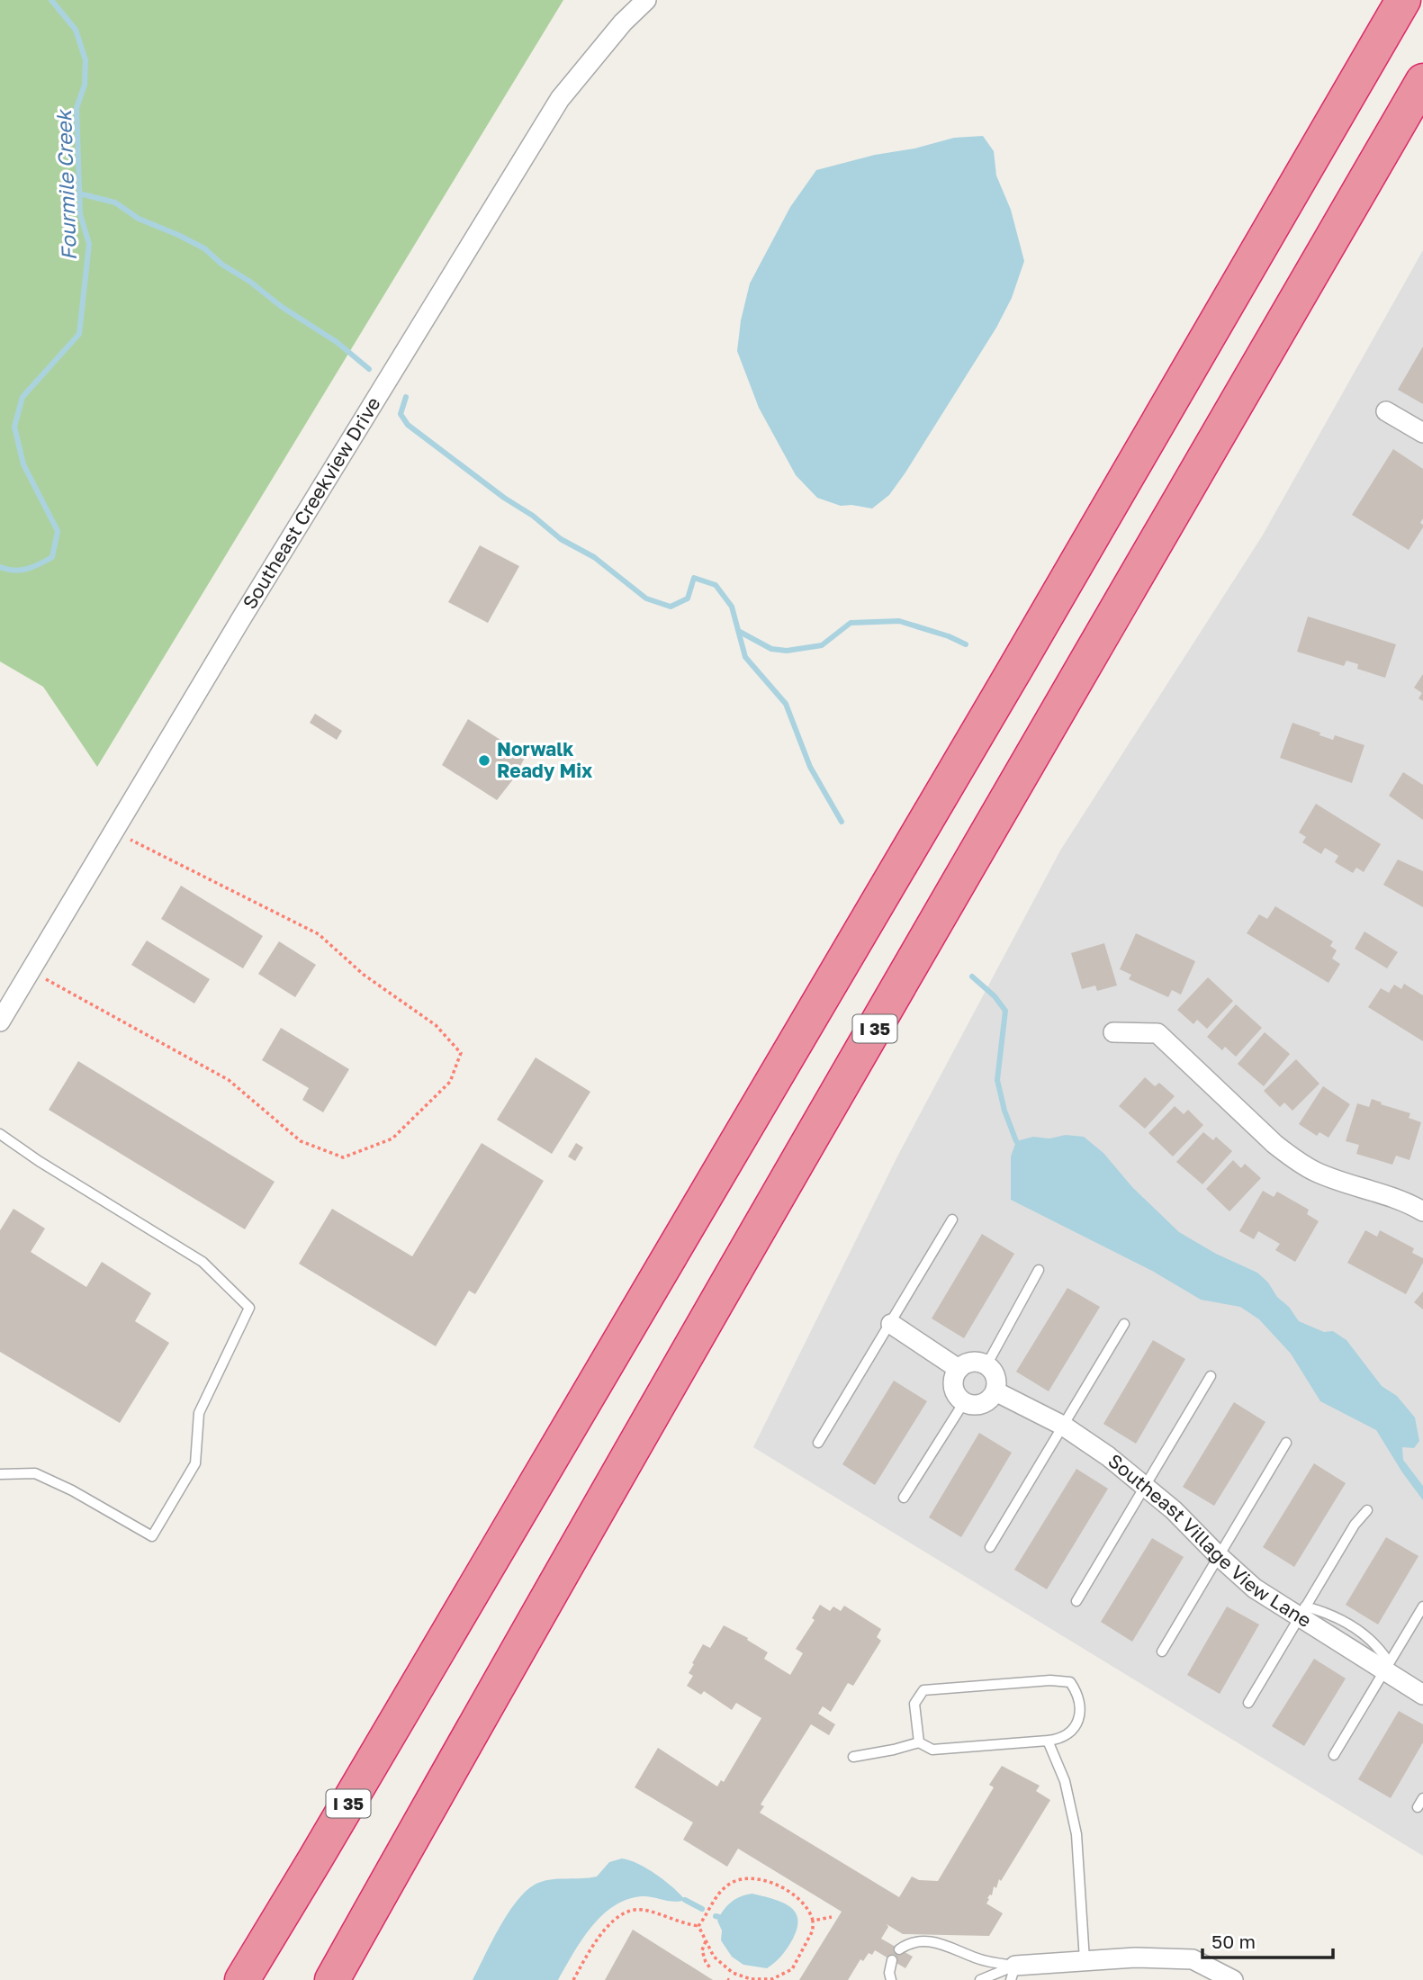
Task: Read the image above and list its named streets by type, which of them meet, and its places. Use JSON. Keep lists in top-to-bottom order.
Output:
{
  "streets": {
    "highway": ["I 35"],
    "street": ["Southeast Creekview Drive", "Southeast Village View Lane"]
  },
  "water": ["Fourmile Creek"],
  "places": ["Norwalk Ready Mix"],
  "scale_bar": "50 m"
}
